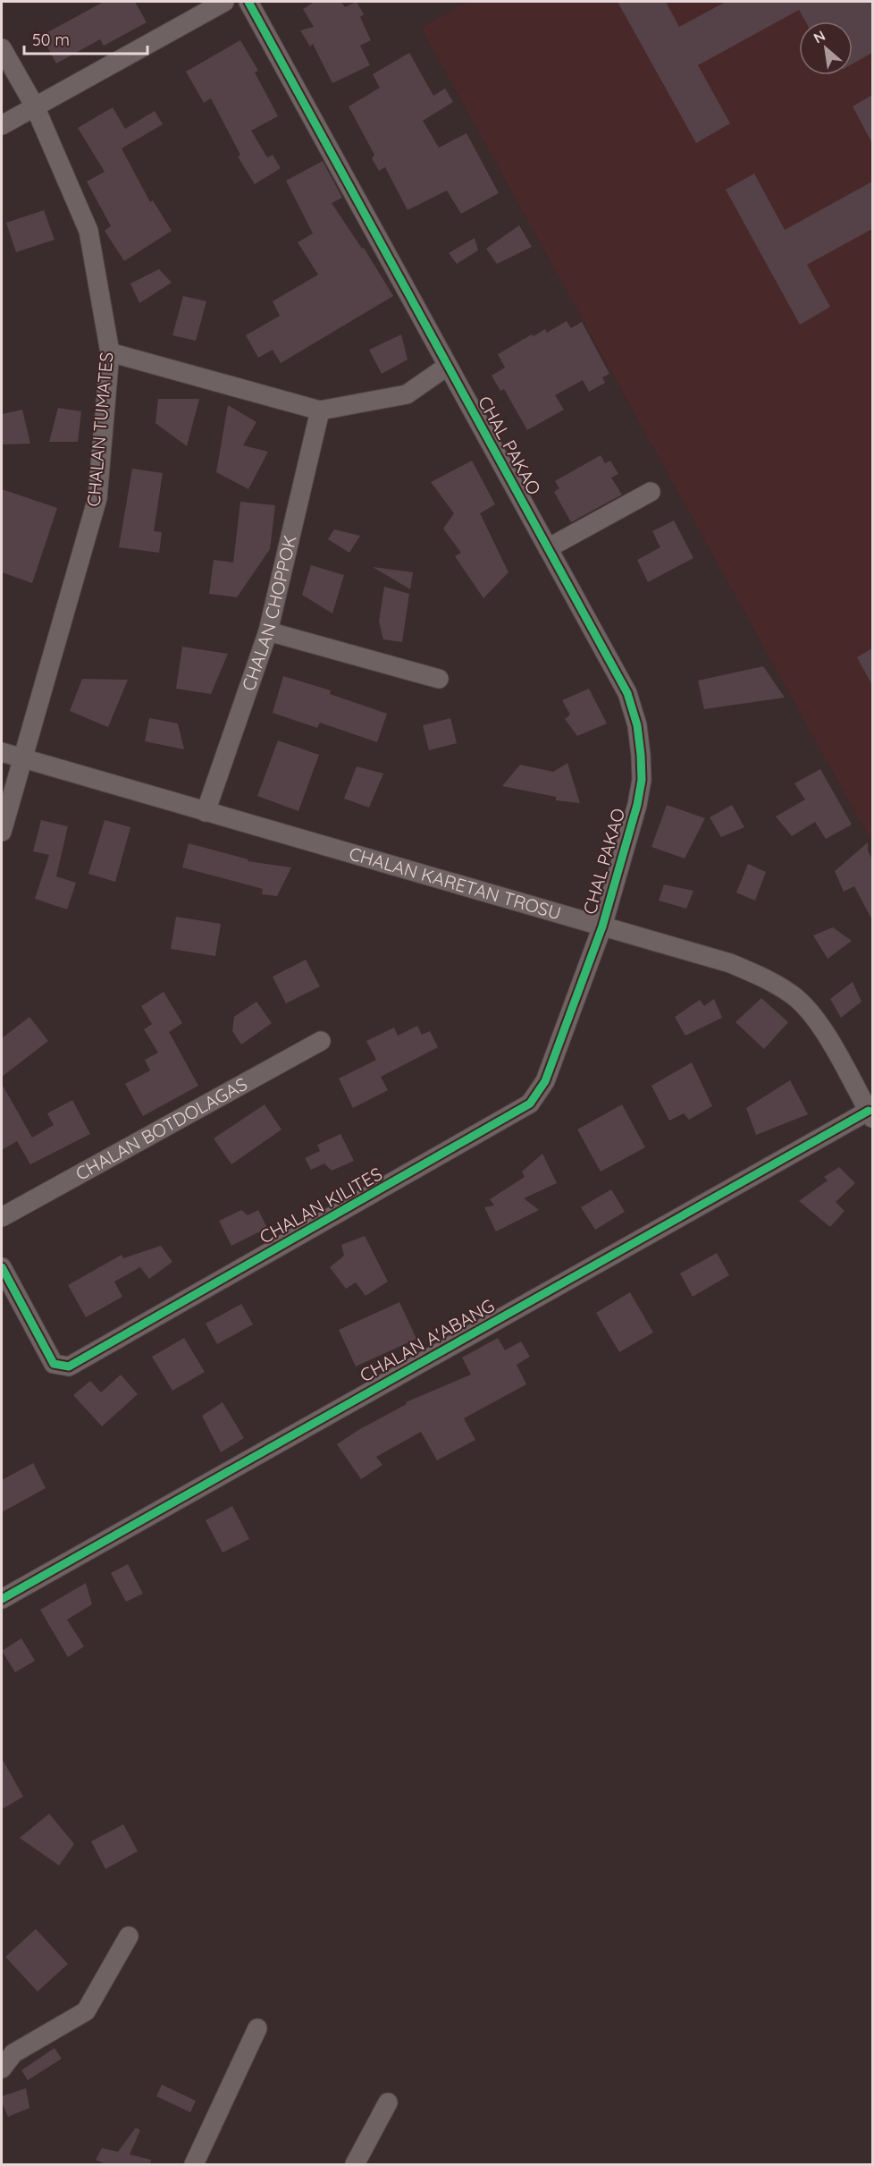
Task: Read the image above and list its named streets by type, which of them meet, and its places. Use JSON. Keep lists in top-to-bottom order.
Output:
{
  "streets": {
    "street": [
      "CHALAN TUMATES",
      "CHAL PAKAO",
      "CHALAN CHOPPOK",
      "CHALAN KARETAN TROSU",
      "CHALAN BOTDOLAGAS",
      "CHALAN KILITES",
      "CHALAN A'ABANG"
    ]
  },
  "crossings": [
    ["CHALAN TUMATES", "CHALAN KARETAN TROSU"],
    ["CHAL PAKAO", "CHALAN KARETAN TROSU"],
    ["CHAL PAKAO", "CHALAN KILITES"],
    ["CHALAN CHOPPOK", "CHALAN KARETAN TROSU"],
    ["CHALAN KARETAN TROSU", "CHALAN KILITES"],
    ["CHALAN KARETAN TROSU", "CHALAN A'ABANG"]
  ],
  "scale_bar": "50 m",
  "north": "top left"
}
